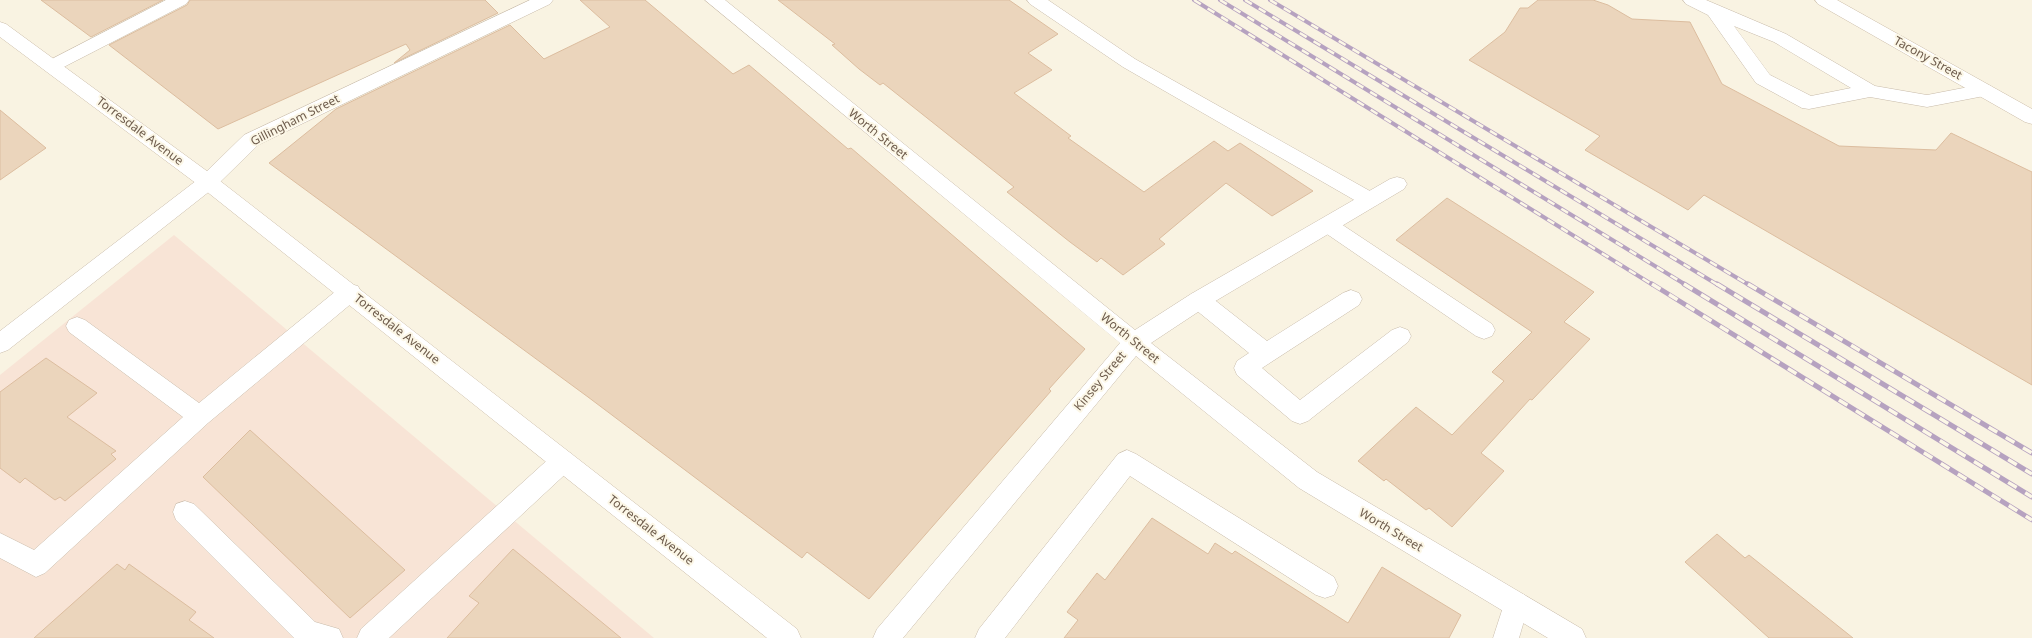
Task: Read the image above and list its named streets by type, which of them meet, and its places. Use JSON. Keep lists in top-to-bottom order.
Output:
{
  "streets": {
    "street": [
      "Tacony Street",
      "Gillingham Street",
      "Torresdale Avenue",
      "Worth Street",
      "Kinsey Street"
    ]
  },
  "crossings": [
    ["Gillingham Street", "Torresdale Avenue"],
    ["Worth Street", "Kinsey Street"]
  ]
}
